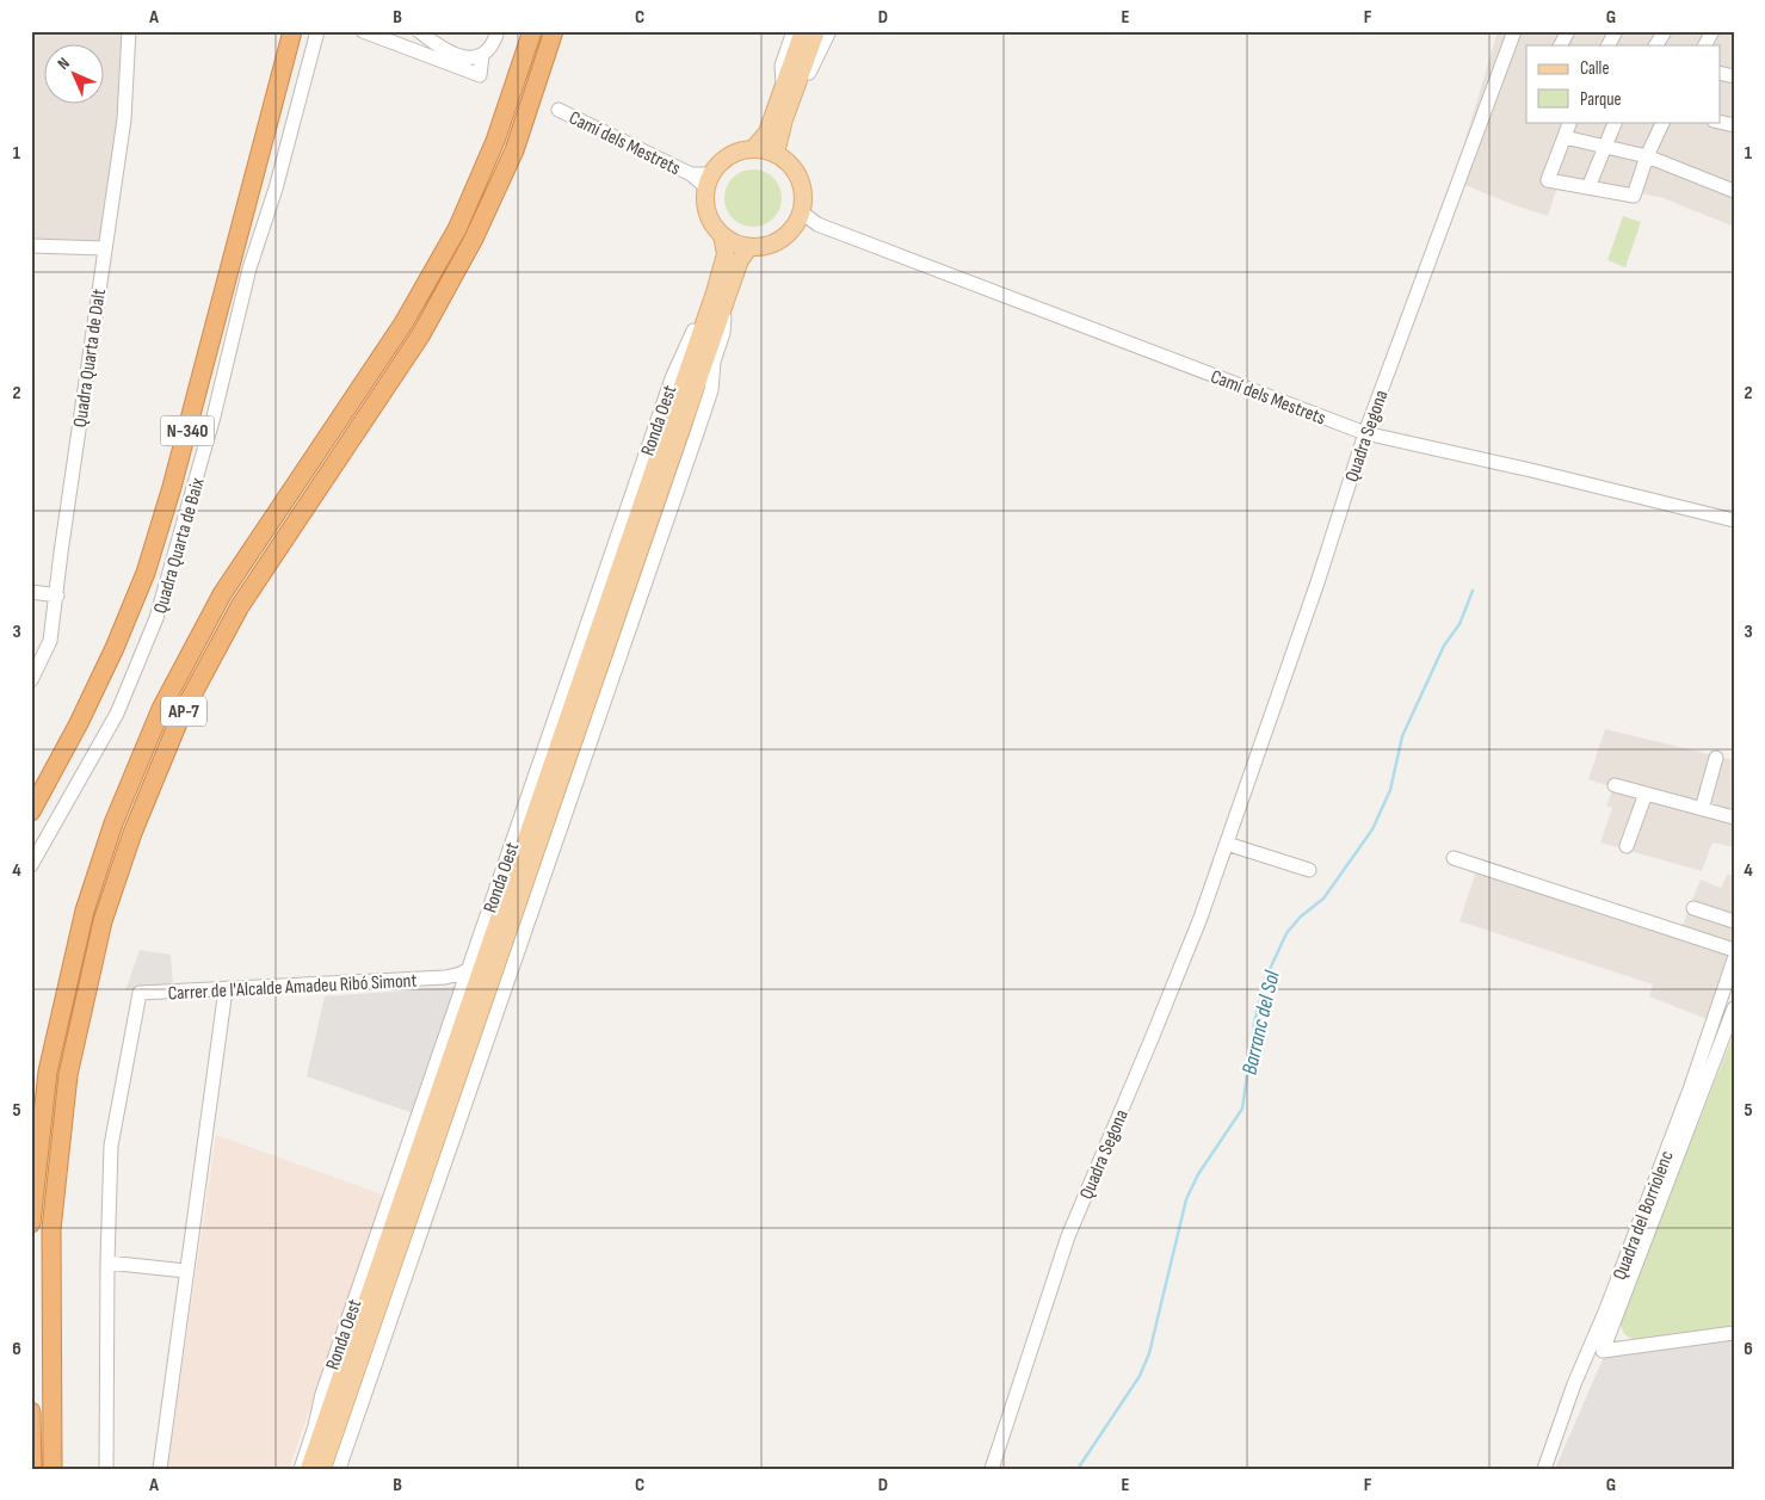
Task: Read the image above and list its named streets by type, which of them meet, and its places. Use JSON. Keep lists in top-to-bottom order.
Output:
{
  "streets": {
    "highway": ["N-340", "AP-7"],
    "main road": ["Ronda Oest"],
    "street": [
      "Camí dels Mestrets",
      "Quadra Quarta de Dalt",
      "Quadra Segona",
      "Quadra Quarta de Baix",
      "Carrer de l'Alcalde Amadeu Ribó Simont",
      "Quadra del Borriolenc"
    ]
  },
  "crossings": [
    ["Camí dels Mestrets", "Ronda Oest"],
    ["Camí dels Mestrets", "Quadra Segona"],
    ["Ronda Oest", "Carrer de l'Alcalde Amadeu Ribó Simont"]
  ],
  "water": ["Barranc del Sol"],
  "legend": ["Calle", "Parque"],
  "north": "top left",
  "grid": {
    "columns": [
      "A",
      "B",
      "C",
      "D",
      "E",
      "F",
      "G"
    ],
    "rows": [
      "1",
      "2",
      "3",
      "4",
      "5",
      "6"
    ]
  }
}
